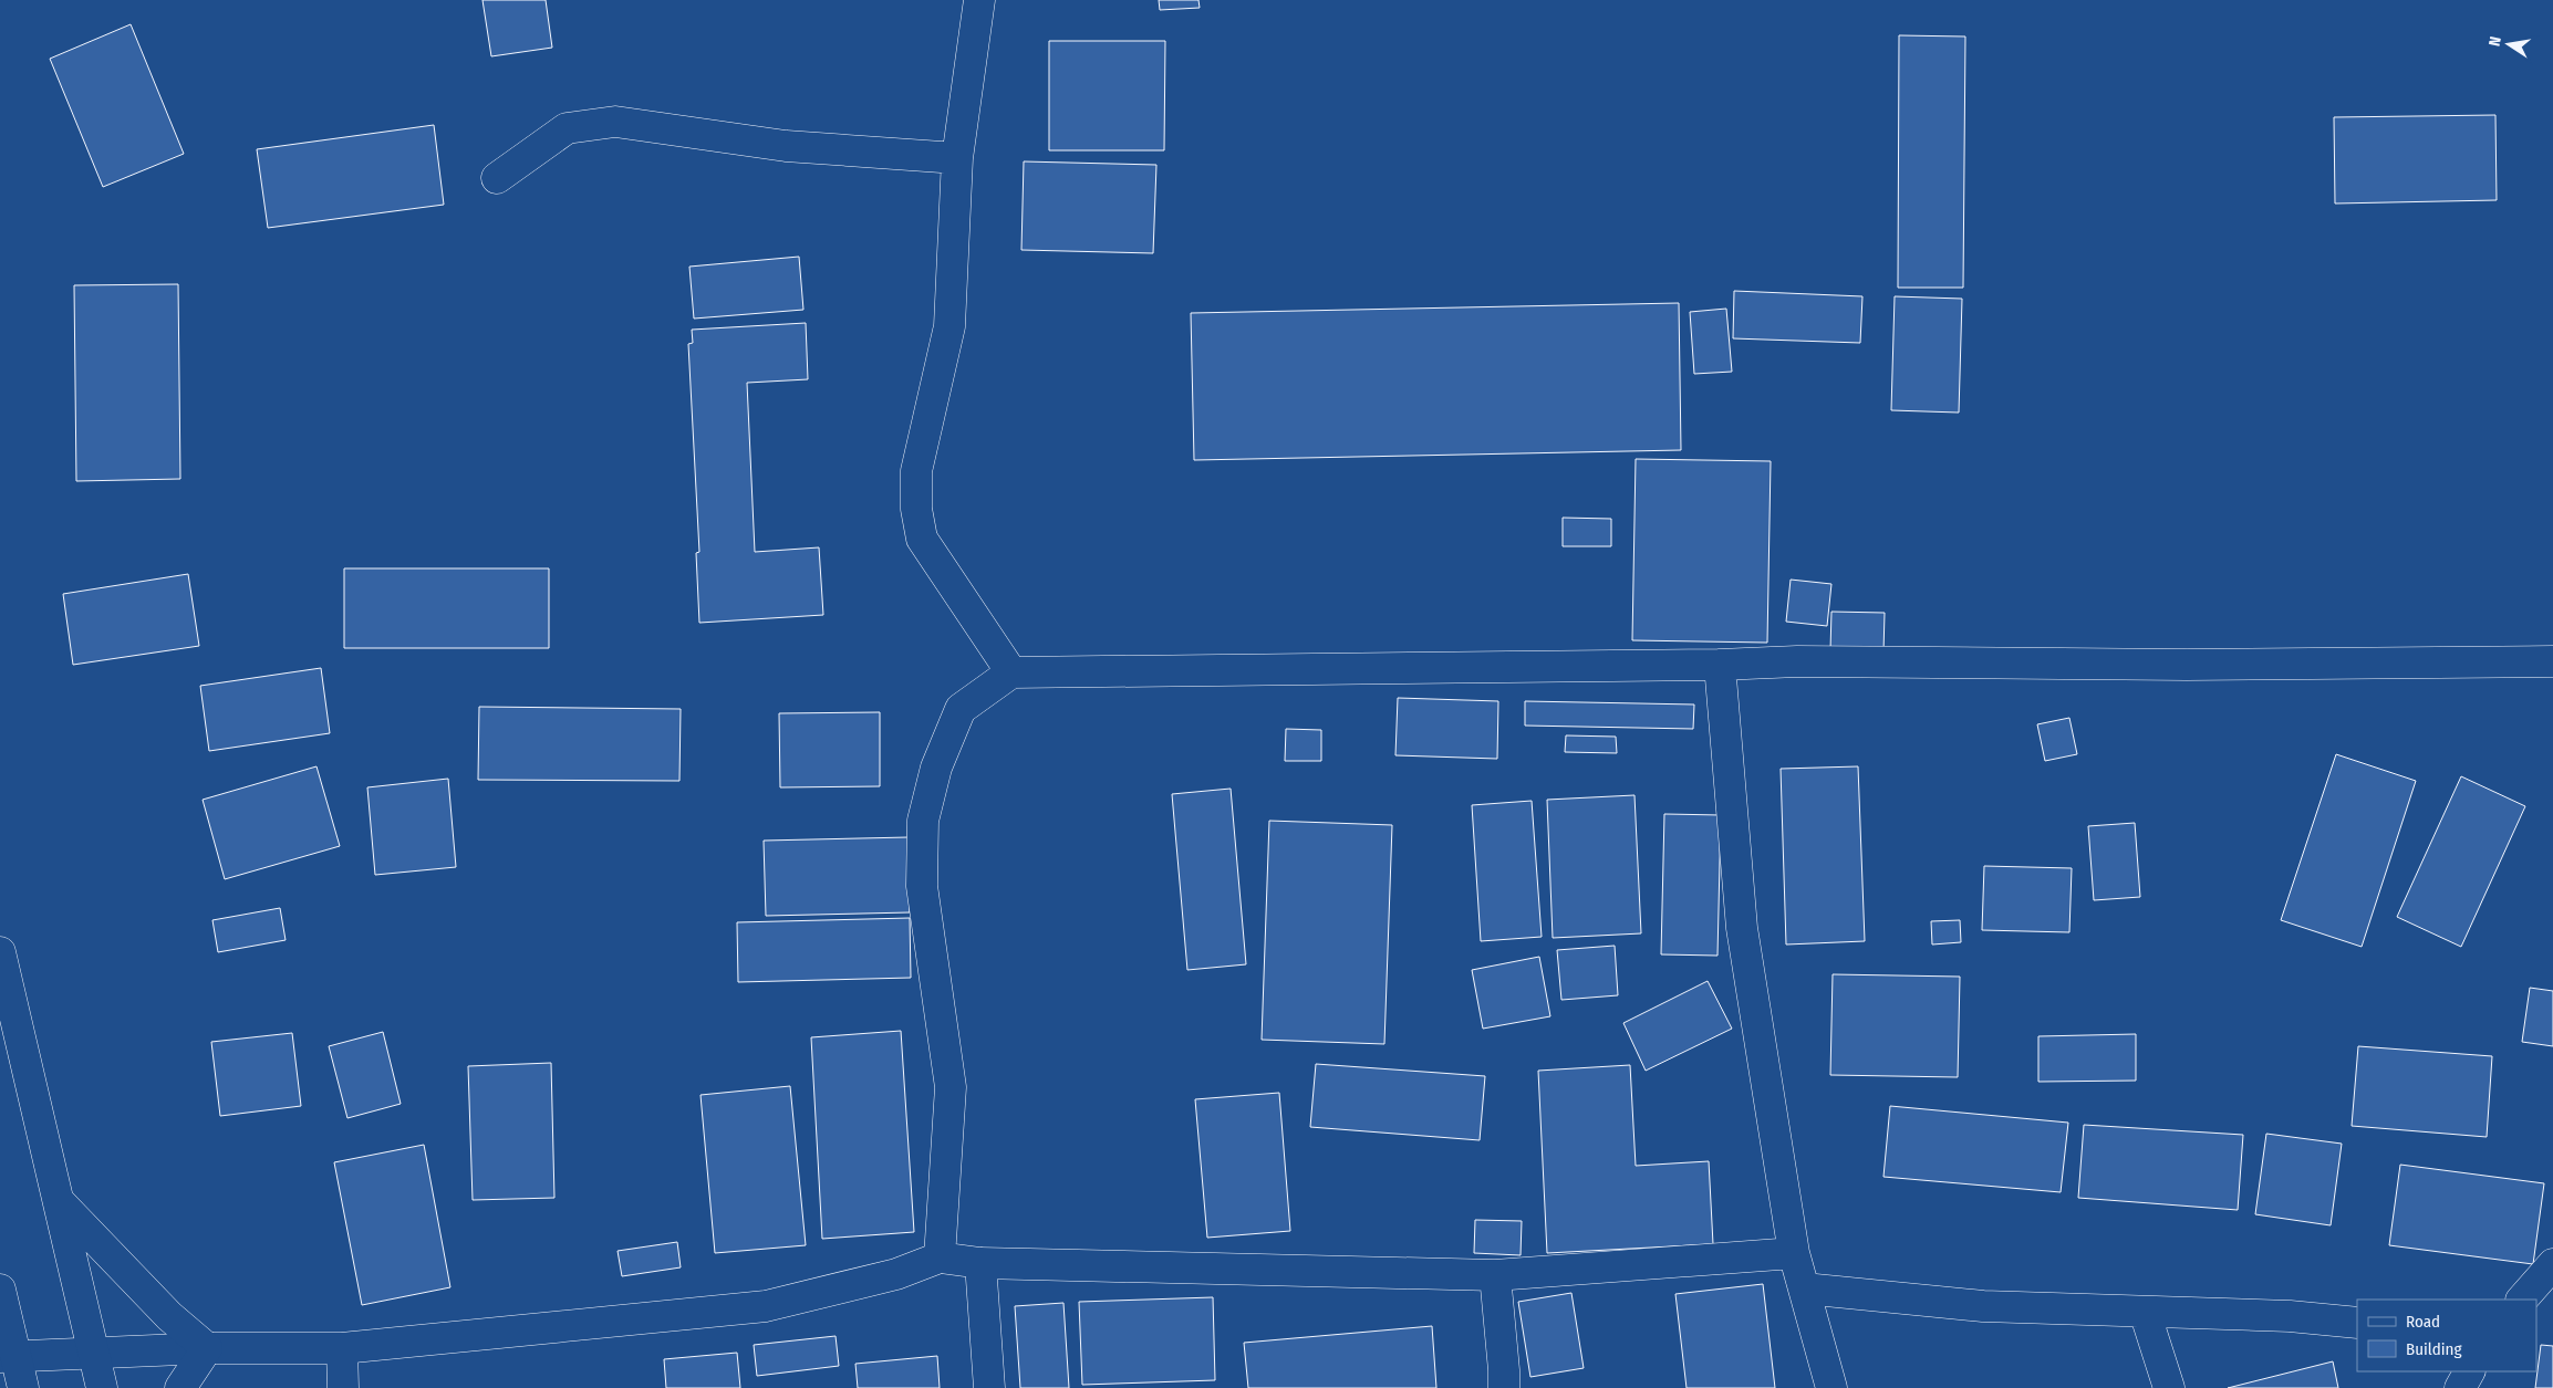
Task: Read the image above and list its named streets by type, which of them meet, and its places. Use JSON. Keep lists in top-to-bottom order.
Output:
{
  "legend": ["Road", "Building"],
  "north": "left"
}
